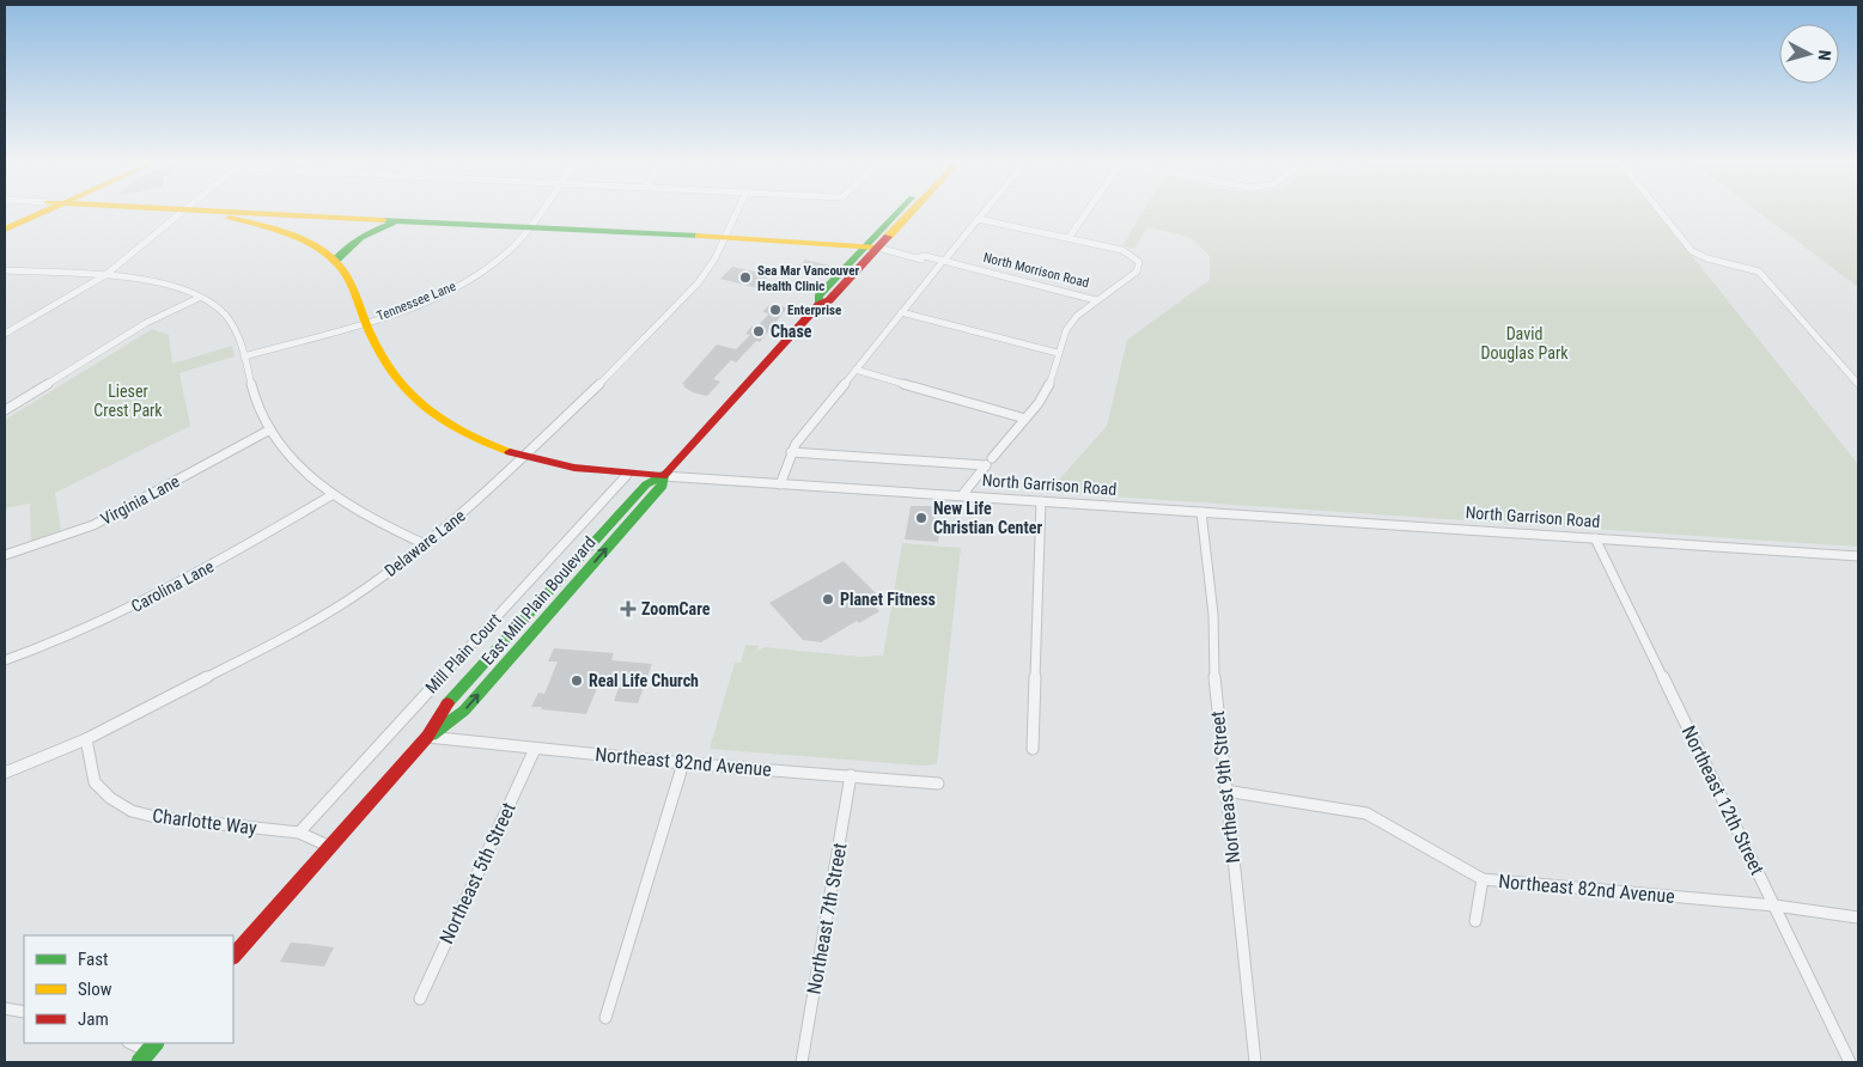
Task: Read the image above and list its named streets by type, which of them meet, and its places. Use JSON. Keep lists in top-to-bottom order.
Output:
{
  "streets": {
    "street": [
      "North Morrison Road",
      "Tennessee Lane",
      "North Garrison Road",
      "Virginia Lane",
      "Delaware Lane",
      "Carolina Lane",
      "East Mill Plain Boulevard",
      "Mill Plain Court",
      "Northeast 82nd Avenue",
      "Northeast 9th Street",
      "Northeast 12th Street",
      "Charlotte Way",
      "Northeast 5th Street",
      "Northeast 7th Street"
    ]
  },
  "crossings": [
    ["North Morrison Road", "Tennessee Lane"],
    ["North Morrison Road", "Delaware Lane"],
    ["North Morrison Road", "East Mill Plain Boulevard"],
    ["Tennessee Lane", "North Garrison Road"],
    ["North Garrison Road", "Delaware Lane"],
    ["North Garrison Road", "East Mill Plain Boulevard"],
    ["North Garrison Road", "Mill Plain Court"],
    ["North Garrison Road", "Northeast 9th Street"],
    ["North Garrison Road", "Northeast 12th Street"],
    ["Delaware Lane", "Charlotte Way"],
    ["East Mill Plain Boulevard", "Northeast 82nd Avenue"],
    ["East Mill Plain Boulevard", "Charlotte Way"],
    ["Mill Plain Court", "Charlotte Way"],
    ["Northeast 82nd Avenue", "Northeast 9th Street"],
    ["Northeast 82nd Avenue", "Northeast 12th Street"],
    ["Northeast 82nd Avenue", "Northeast 5th Street"],
    ["Northeast 82nd Avenue", "Northeast 7th Street"]
  ],
  "parks": ["David Douglas Park", "Lieser Crest Park"],
  "places": {
    "other": [
      "Sea Mar Vancouver Health Clinic",
      "Enterprise",
      "Chase",
      "New Life Christian Center",
      "Planet Fitness",
      "Real Life Church"
    ],
    "health": ["ZoomCare"]
  },
  "legend": ["Fast", "Slow", "Jam"],
  "north": "right"
}
